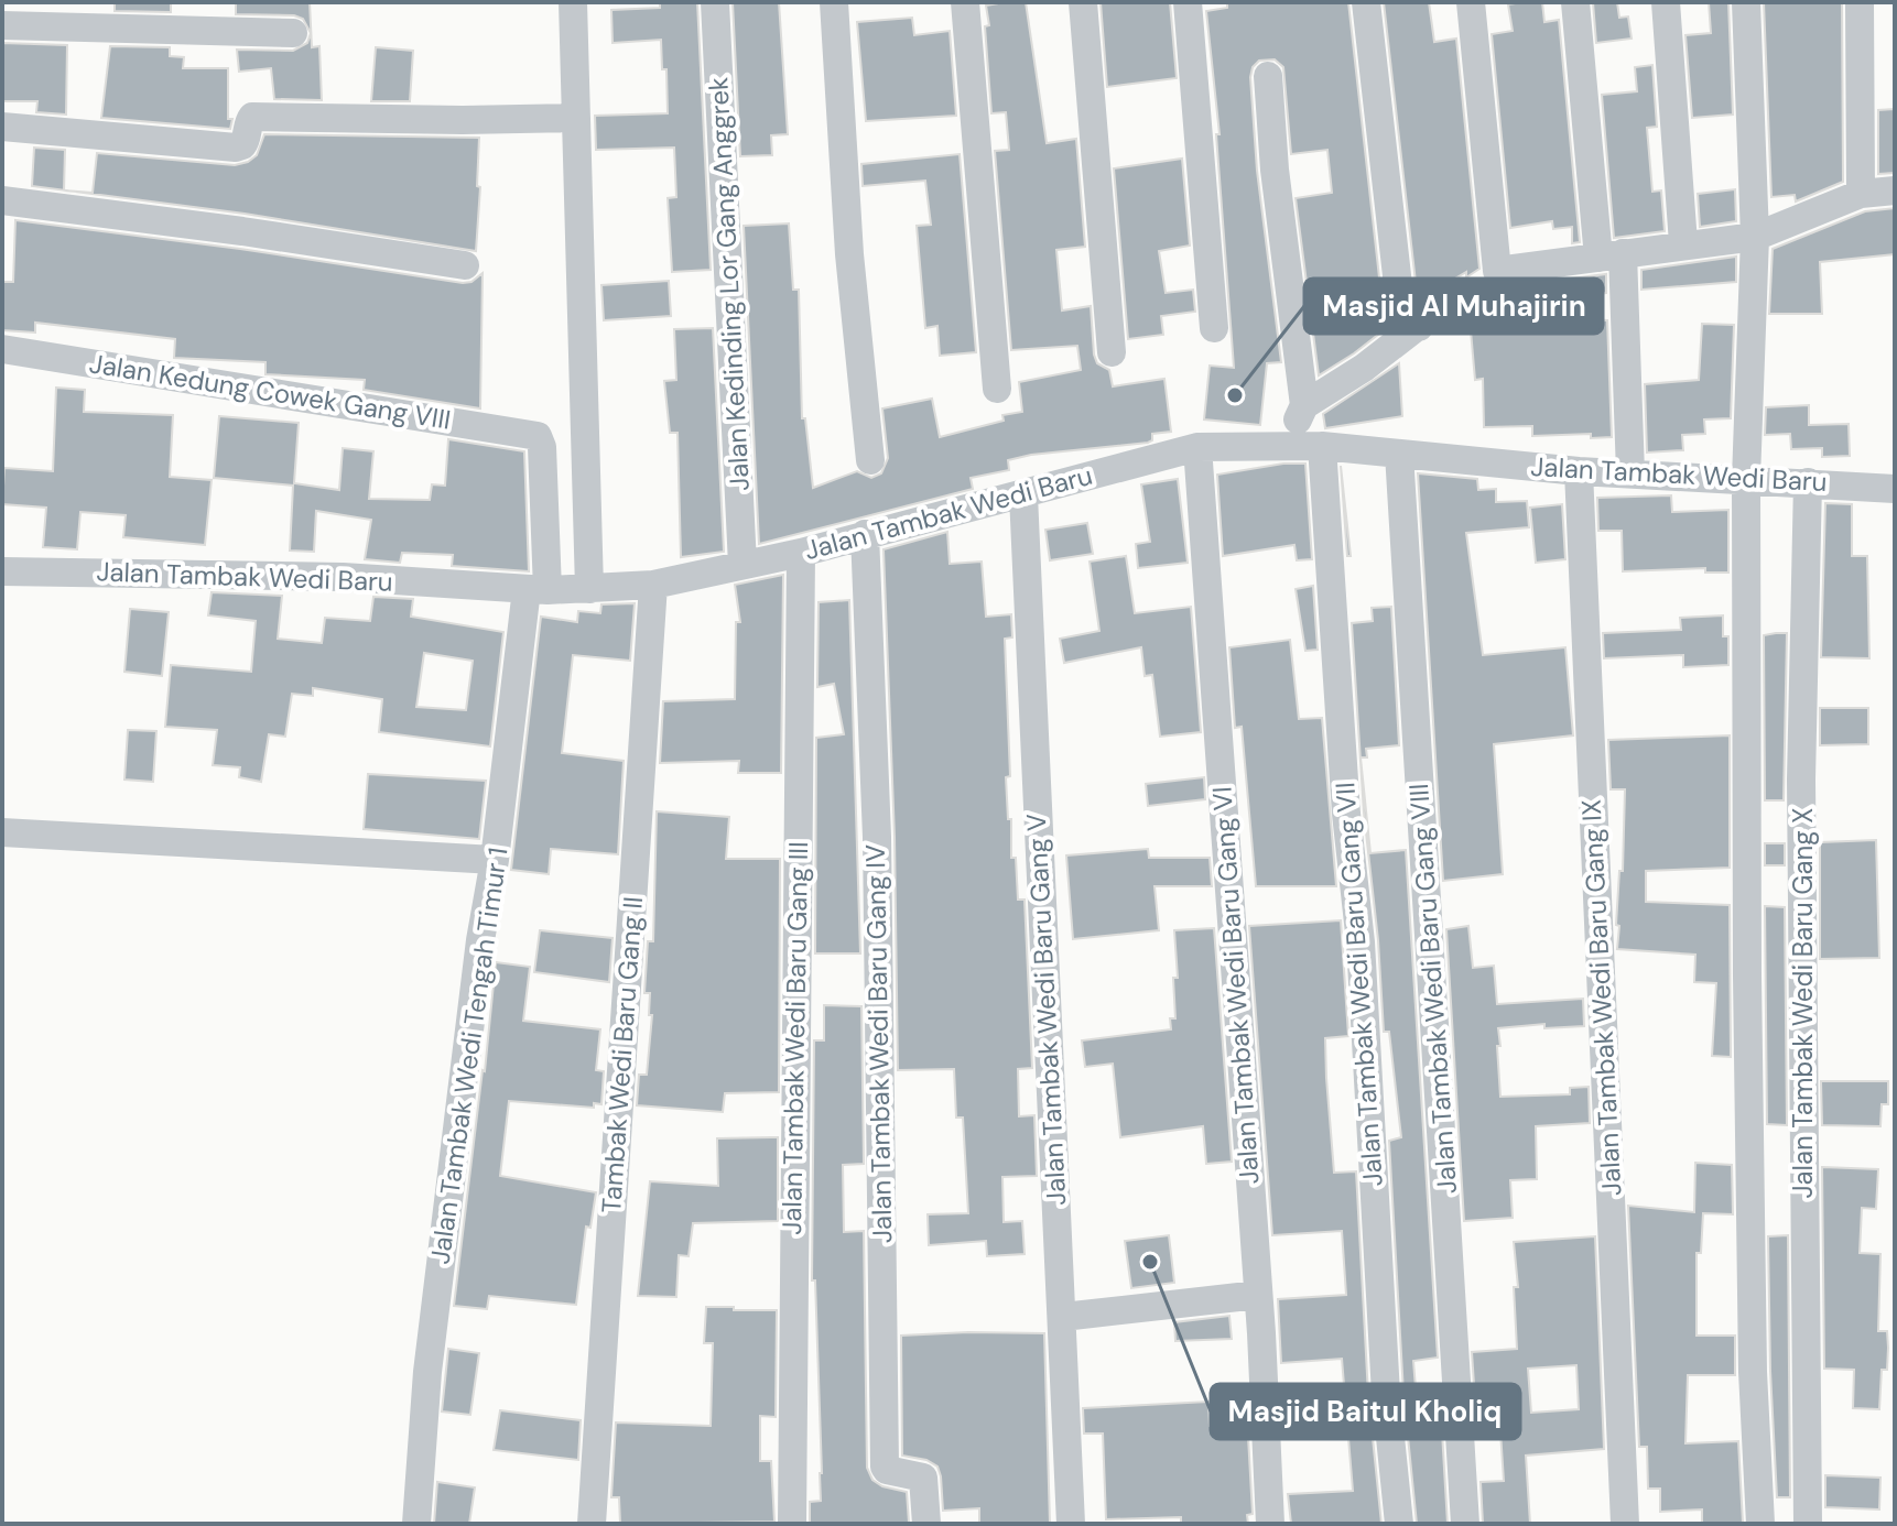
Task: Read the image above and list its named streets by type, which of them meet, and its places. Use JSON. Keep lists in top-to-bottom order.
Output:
{
  "streets": {
    "street": [
      "Jalan Kedinding Lor Gang Anggrek",
      "Jalan Kedung Cowek Gang VIII",
      "Jalan Tambak Wedi Baru",
      "Jalan Tambak Wedi Baru Gang VII",
      "Jalan Tambak Wedi Baru Gang VI",
      "Jalan Tambak Wedi Baru Gang VIII",
      "Jalan Tambak Wedi Baru Gang IX",
      "Jalan Tambak Wedi Baru Gang X",
      "Jalan Tambak Wedi Baru Gang V",
      "Jalan Tambak Wedi Baru Gang III",
      "Jalan Tambak Wedi Baru Gang IV",
      "Tambak Wedi Baru Gang II",
      "Jalan Tambak Wedi Tengah Timur 1"
    ]
  },
  "crossings": [
    ["Jalan Kedinding Lor Gang Anggrek", "Jalan Tambak Wedi Baru"],
    ["Jalan Kedung Cowek Gang VIII", "Jalan Tambak Wedi Tengah Timur 1"],
    ["Jalan Tambak Wedi Baru", "Jalan Tambak Wedi Baru Gang VII"],
    ["Jalan Tambak Wedi Baru", "Jalan Tambak Wedi Baru Gang VI"],
    ["Jalan Tambak Wedi Baru", "Jalan Tambak Wedi Baru Gang VIII"],
    ["Jalan Tambak Wedi Baru", "Jalan Tambak Wedi Baru Gang IX"],
    ["Jalan Tambak Wedi Baru", "Jalan Tambak Wedi Baru Gang X"],
    ["Jalan Tambak Wedi Baru", "Jalan Tambak Wedi Baru Gang V"],
    ["Jalan Tambak Wedi Baru", "Jalan Tambak Wedi Baru Gang III"],
    ["Jalan Tambak Wedi Baru", "Jalan Tambak Wedi Baru Gang IV"],
    ["Jalan Tambak Wedi Baru", "Tambak Wedi Baru Gang II"],
    ["Jalan Tambak Wedi Baru", "Jalan Tambak Wedi Tengah Timur 1"]
  ],
  "places": ["Masjid Al Muhajirin", "Masjid Baitul Kholiq"]
}
